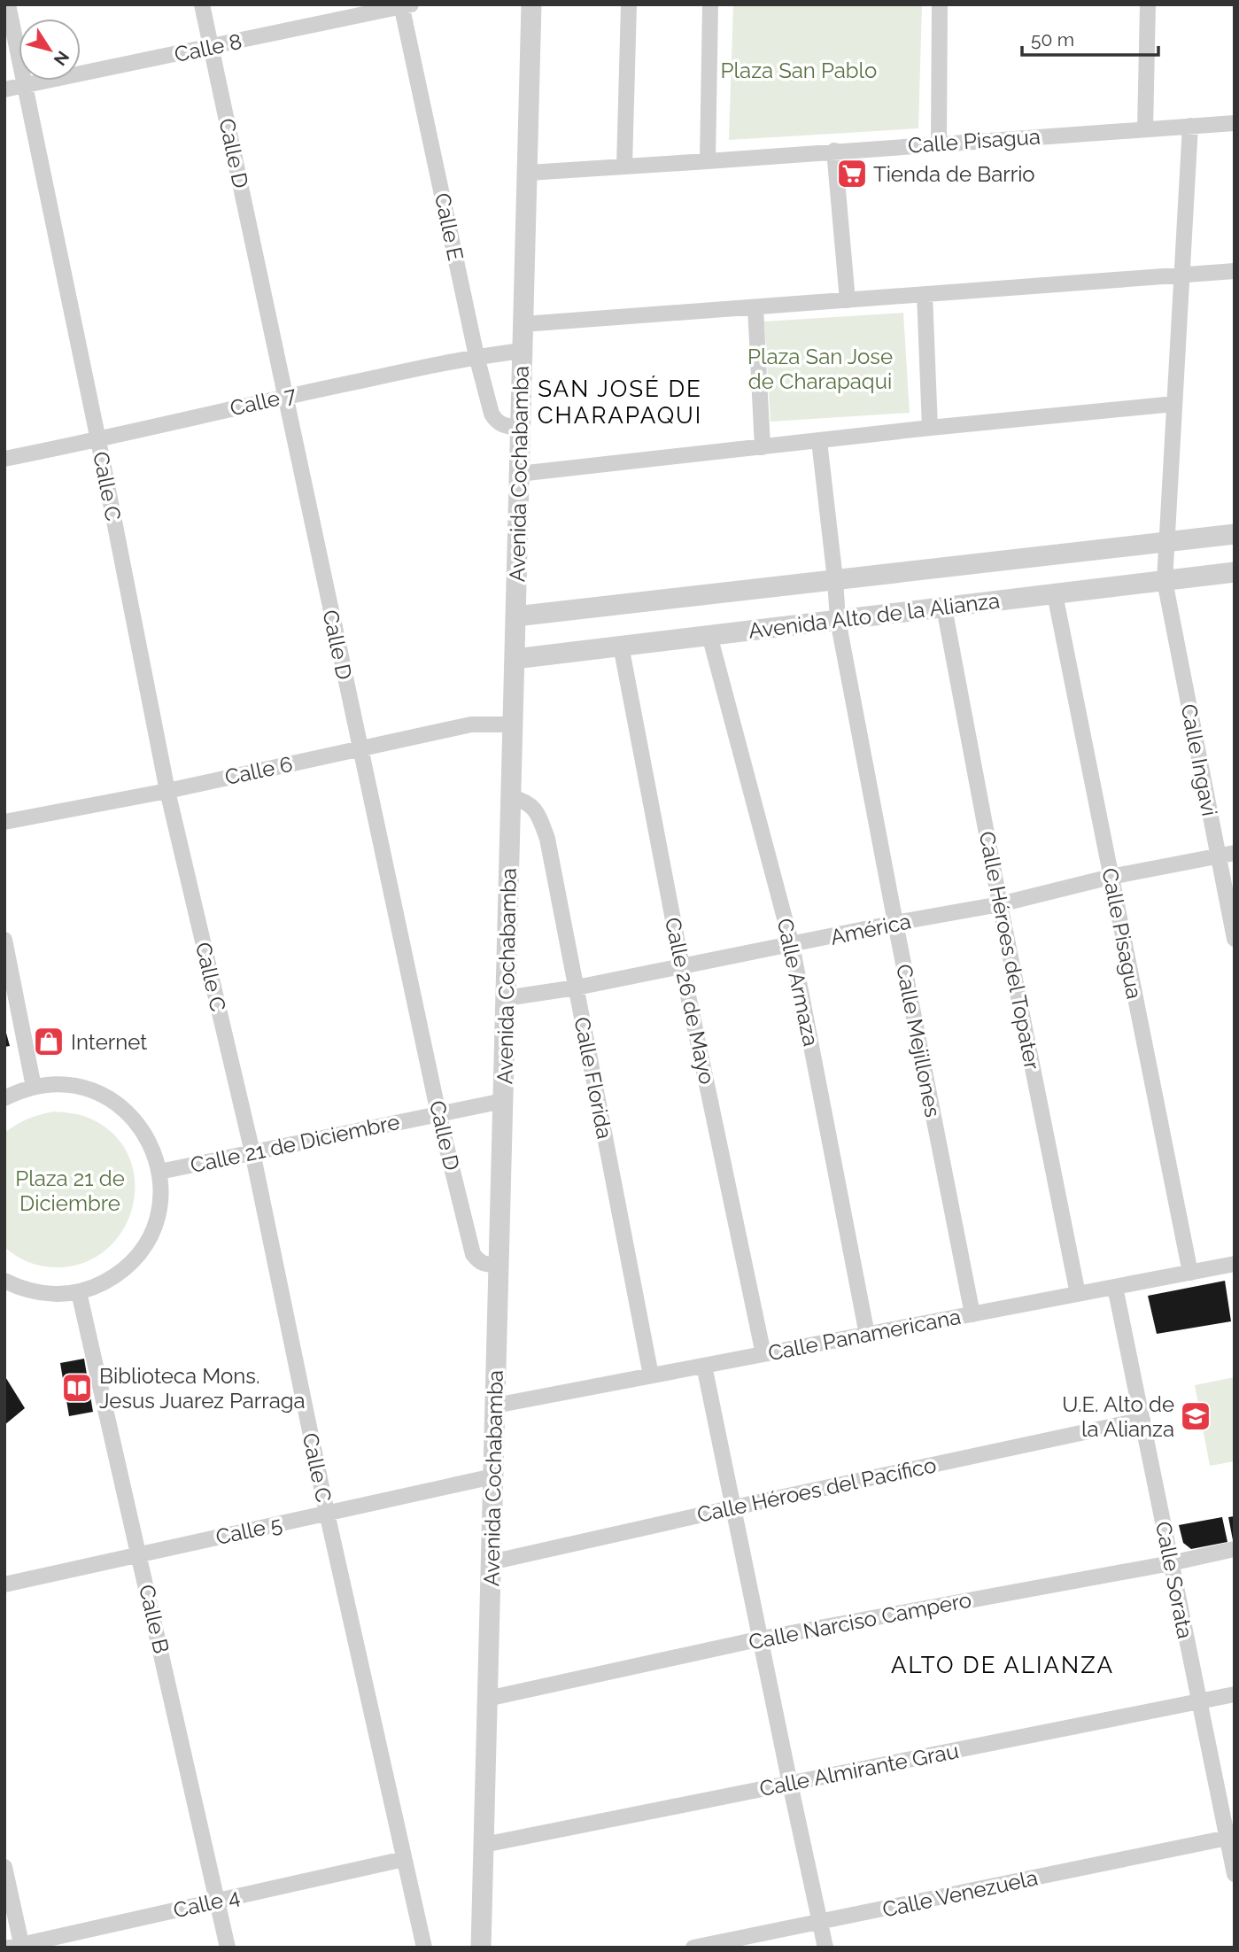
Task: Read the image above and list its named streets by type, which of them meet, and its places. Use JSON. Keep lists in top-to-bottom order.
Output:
{
  "streets": {
    "street": [
      "Calle 8",
      "Calle Pisagua",
      "Calle D",
      "Calle E",
      "Calle 7",
      "Avenida Cochabamba",
      "Calle C",
      "Avenida Alto de la Alianza",
      "Calle Ingavi",
      "Calle 6",
      "América",
      "Calle Héroes del Topater",
      "Calle Armaza",
      "Calle 26 de Mayo",
      "Calle Mejillones",
      "Calle Florida",
      "Calle 21 de Diciembre",
      "Calle Panamericana",
      "Calle Héroes del Pacífico",
      "Calle 5",
      "Calle Sorata",
      "Calle B",
      "Calle Narciso Campero",
      "Calle Almirante Grau",
      "Calle Venezuela",
      "Calle 4"
    ]
  },
  "crossings": [
    ["Calle 8", "Calle D"],
    ["Calle 8", "Calle E"],
    ["Calle 8", "Calle C"],
    ["Calle Pisagua", "Avenida Cochabamba"],
    ["Calle Pisagua", "Avenida Alto de la Alianza"],
    ["Calle Pisagua", "Calle Ingavi"],
    ["Calle Pisagua", "América"],
    ["Calle Pisagua", "Calle Panamericana"],
    ["Calle D", "Calle 7"],
    ["Calle D", "Avenida Cochabamba"],
    ["Calle D", "Calle 6"],
    ["Calle D", "Calle 21 de Diciembre"],
    ["Calle E", "Calle 7"],
    ["Calle E", "Avenida Cochabamba"],
    ["Calle 7", "Avenida Cochabamba"],
    ["Calle 7", "Calle C"],
    ["Avenida Cochabamba", "Avenida Alto de la Alianza"],
    ["Avenida Cochabamba", "Calle 6"],
    ["Avenida Cochabamba", "América"],
    ["Avenida Cochabamba", "Calle Florida"],
    ["Avenida Cochabamba", "Calle 21 de Diciembre"],
    ["Avenida Cochabamba", "Calle Panamericana"],
    ["Avenida Cochabamba", "Calle Héroes del Pacífico"],
    ["Avenida Cochabamba", "Calle 5"],
    ["Avenida Cochabamba", "Calle Narciso Campero"],
    ["Avenida Cochabamba", "Calle Almirante Grau"],
    ["Calle C", "Calle 6"],
    ["Calle C", "Calle 21 de Diciembre"],
    ["Calle C", "Calle 5"],
    ["Calle C", "Calle 4"],
    ["Avenida Alto de la Alianza", "Calle Ingavi"],
    ["Avenida Alto de la Alianza", "Calle Héroes del Topater"],
    ["Avenida Alto de la Alianza", "Calle Armaza"],
    ["Avenida Alto de la Alianza", "Calle 26 de Mayo"],
    ["Avenida Alto de la Alianza", "Calle Mejillones"],
    ["Calle Ingavi", "América"],
    ["América", "Calle Héroes del Topater"],
    ["América", "Calle Armaza"],
    ["América", "Calle 26 de Mayo"],
    ["América", "Calle Mejillones"],
    ["América", "Calle Florida"],
    ["Calle Héroes del Topater", "Calle Panamericana"],
    ["Calle Armaza", "Calle Panamericana"],
    ["Calle 26 de Mayo", "Calle Panamericana"],
    ["Calle Mejillones", "Calle Panamericana"],
    ["Calle Florida", "Calle Panamericana"],
    ["Calle Panamericana", "Calle Sorata"],
    ["Calle Héroes del Pacífico", "Calle Sorata"],
    ["Calle 5", "Calle B"],
    ["Calle Sorata", "Calle Narciso Campero"],
    ["Calle Sorata", "Calle Almirante Grau"],
    ["Calle Sorata", "Calle Venezuela"],
    ["Calle B", "Calle 4"]
  ],
  "districts": ["SAN JOSÉ DE CHARAPAQUI", "ALTO DE ALIANZA"],
  "parks": ["Plaza San Pablo", "Plaza San Jose de Charapaqui", "Plaza 21 de Diciembre"],
  "places": {
    "supermarket": ["Tienda de Barrio"],
    "shop": ["Internet"],
    "library": ["Biblioteca Mons. Jesus Juarez Parraga"],
    "school or university": ["U.E. Alto de la Alianza"]
  },
  "scale_bar": "50 m",
  "north": "bottom right"
}
